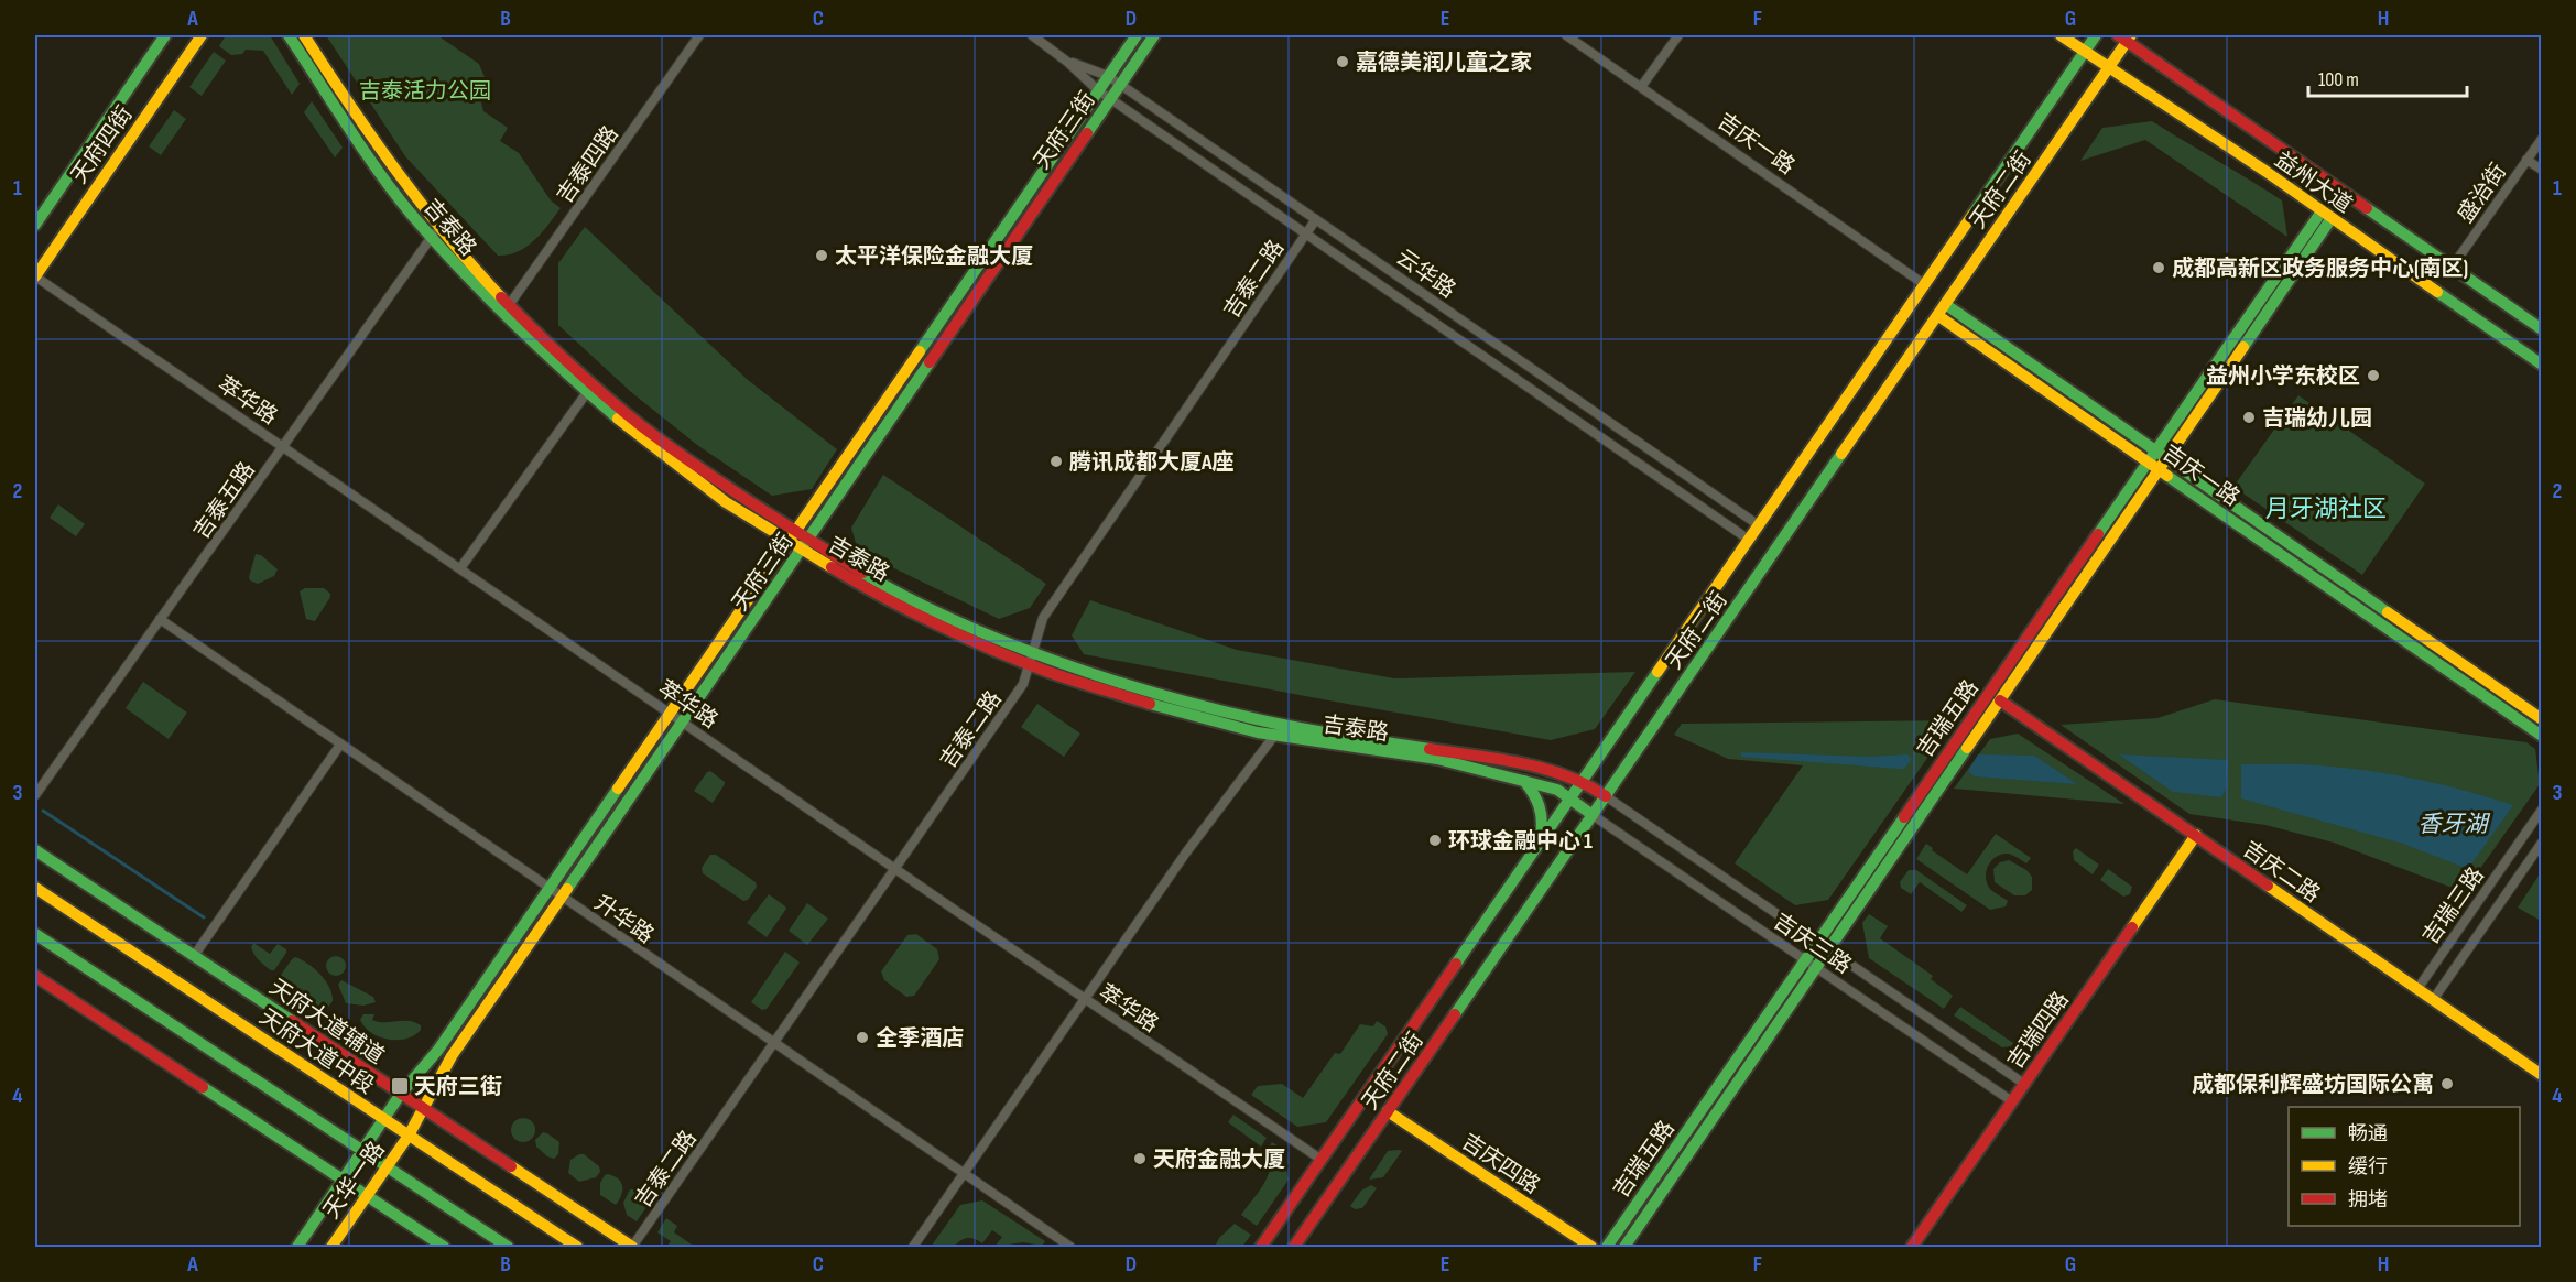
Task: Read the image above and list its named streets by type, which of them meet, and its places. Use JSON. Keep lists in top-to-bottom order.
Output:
{
  "streets": {
    "street": [
      "天府三街",
      "吉庆一路",
      "天府四街",
      "吉泰四路",
      "益州大道",
      "天府二街",
      "盛治街",
      "吉泰路",
      "云华路",
      "吉泰二路",
      "萃华路",
      "吉泰五路",
      "吉瑞五路",
      "吉庆二路",
      "吉瑞三路",
      "升华路",
      "吉庆三路",
      "天府大道辅道",
      "吉瑞四路",
      "天府大道中段",
      "吉庆四路",
      "天华一路"
    ]
  },
  "crossings": [
    ["天府三街", "吉泰路"],
    ["天府三街", "云华路"],
    ["天府三街", "萃华路"],
    ["天府三街", "升华路"],
    ["天府三街", "天府大道辅道"],
    ["天府三街", "天府大道中段"],
    ["天府三街", "天华一路"],
    ["吉庆一路", "天府二街"],
    ["吉庆一路", "吉瑞五路"],
    ["天府四街", "萃华路"],
    ["吉泰四路", "吉泰路"],
    ["益州大道", "天府二街"],
    ["益州大道", "盛治街"],
    ["益州大道", "吉瑞五路"],
    ["天府二街", "吉泰路"],
    ["天府二街", "云华路"],
    ["天府二街", "萃华路"],
    ["天府二街", "吉庆三路"],
    ["天府二街", "吉庆四路"],
    ["吉泰路", "吉泰二路"],
    ["吉泰路", "吉泰五路"],
    ["吉泰路", "吉庆三路"],
    ["云华路", "吉泰二路"],
    ["吉泰二路", "萃华路"],
    ["吉泰二路", "升华路"],
    ["吉泰二路", "天府大道辅道"],
    ["萃华路", "吉泰五路"],
    ["吉泰五路", "升华路"],
    ["吉瑞五路", "吉庆二路"],
    ["吉瑞五路", "吉庆三路"],
    ["吉庆二路", "吉瑞三路"],
    ["吉庆二路", "吉瑞四路"],
    ["吉庆三路", "吉瑞四路"],
    ["天府大道中段", "天华一路"]
  ],
  "districts": ["月牙湖社区"],
  "water": ["香牙湖"],
  "parks": ["吉泰活力公园"],
  "places": {
    "other": [
      "嘉德美润儿童之家",
      "太平洋保险金融大厦",
      "成都高新区政务服务中心(南区)",
      "益州小学东校区",
      "吉瑞幼儿园",
      "腾讯成都大厦A座",
      "环球金融中心 1",
      "全季酒店",
      "成都保利辉盛坊国际公寓",
      "天府金融大厦"
    ],
    "transit": ["天府三街"]
  },
  "legend": ["畅通", "缓行", "拥堵"],
  "scale_bar": "100 m",
  "grid": {
    "columns": [
      "A",
      "B",
      "C",
      "D",
      "E",
      "F",
      "G",
      "H"
    ],
    "rows": [
      "1",
      "2",
      "3",
      "4"
    ]
  }
}
